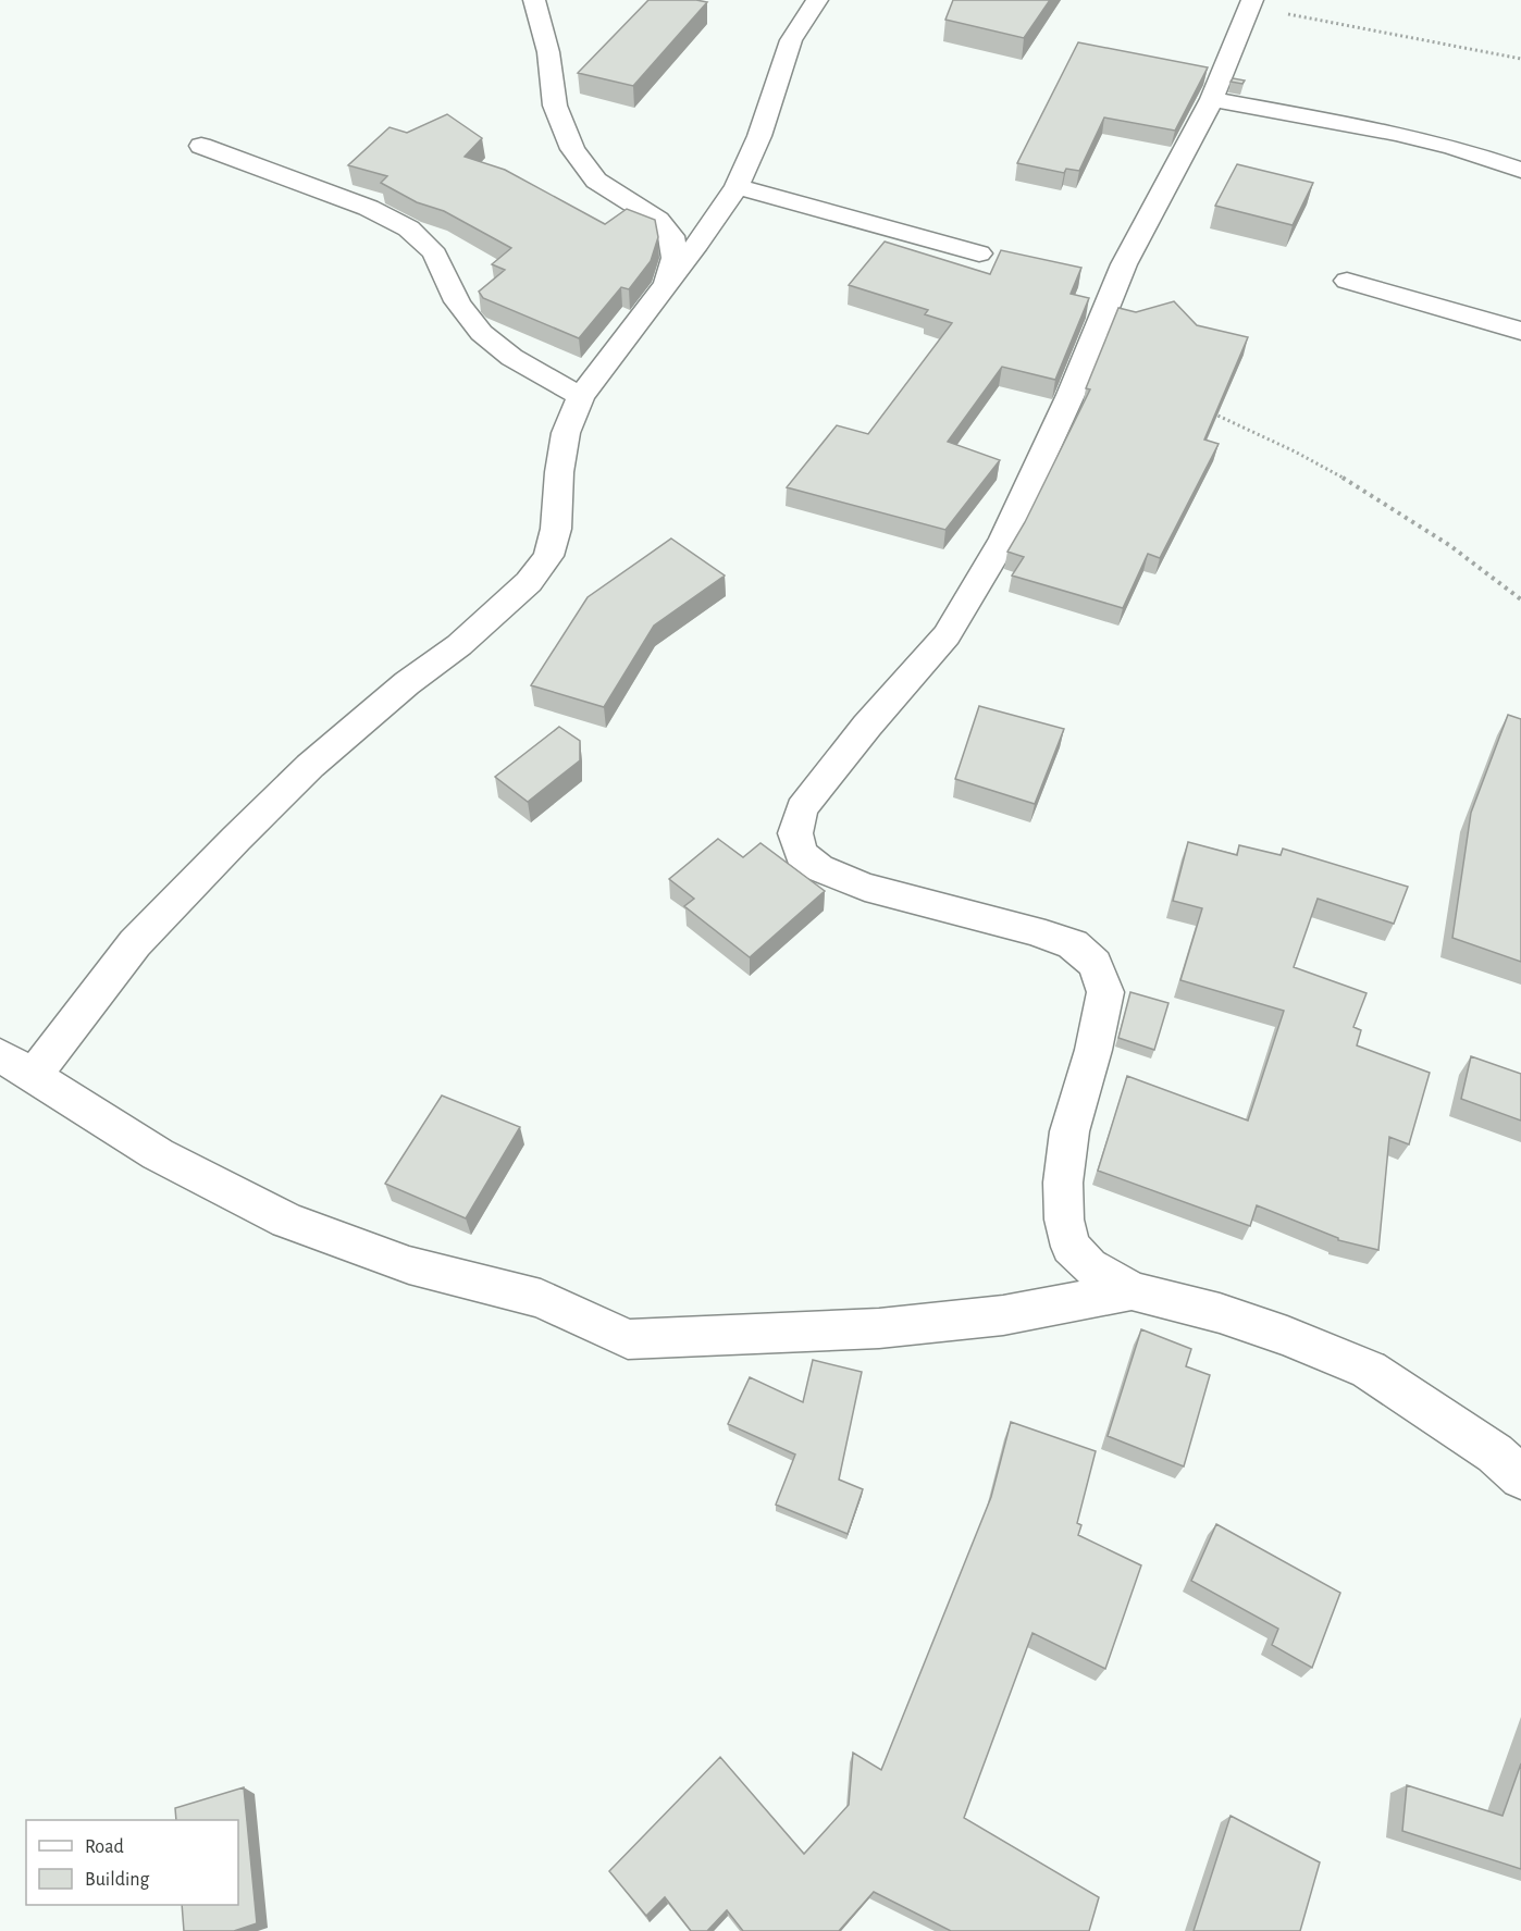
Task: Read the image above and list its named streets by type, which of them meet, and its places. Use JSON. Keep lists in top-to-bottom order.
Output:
{
  "legend": ["Road", "Building"]
}
